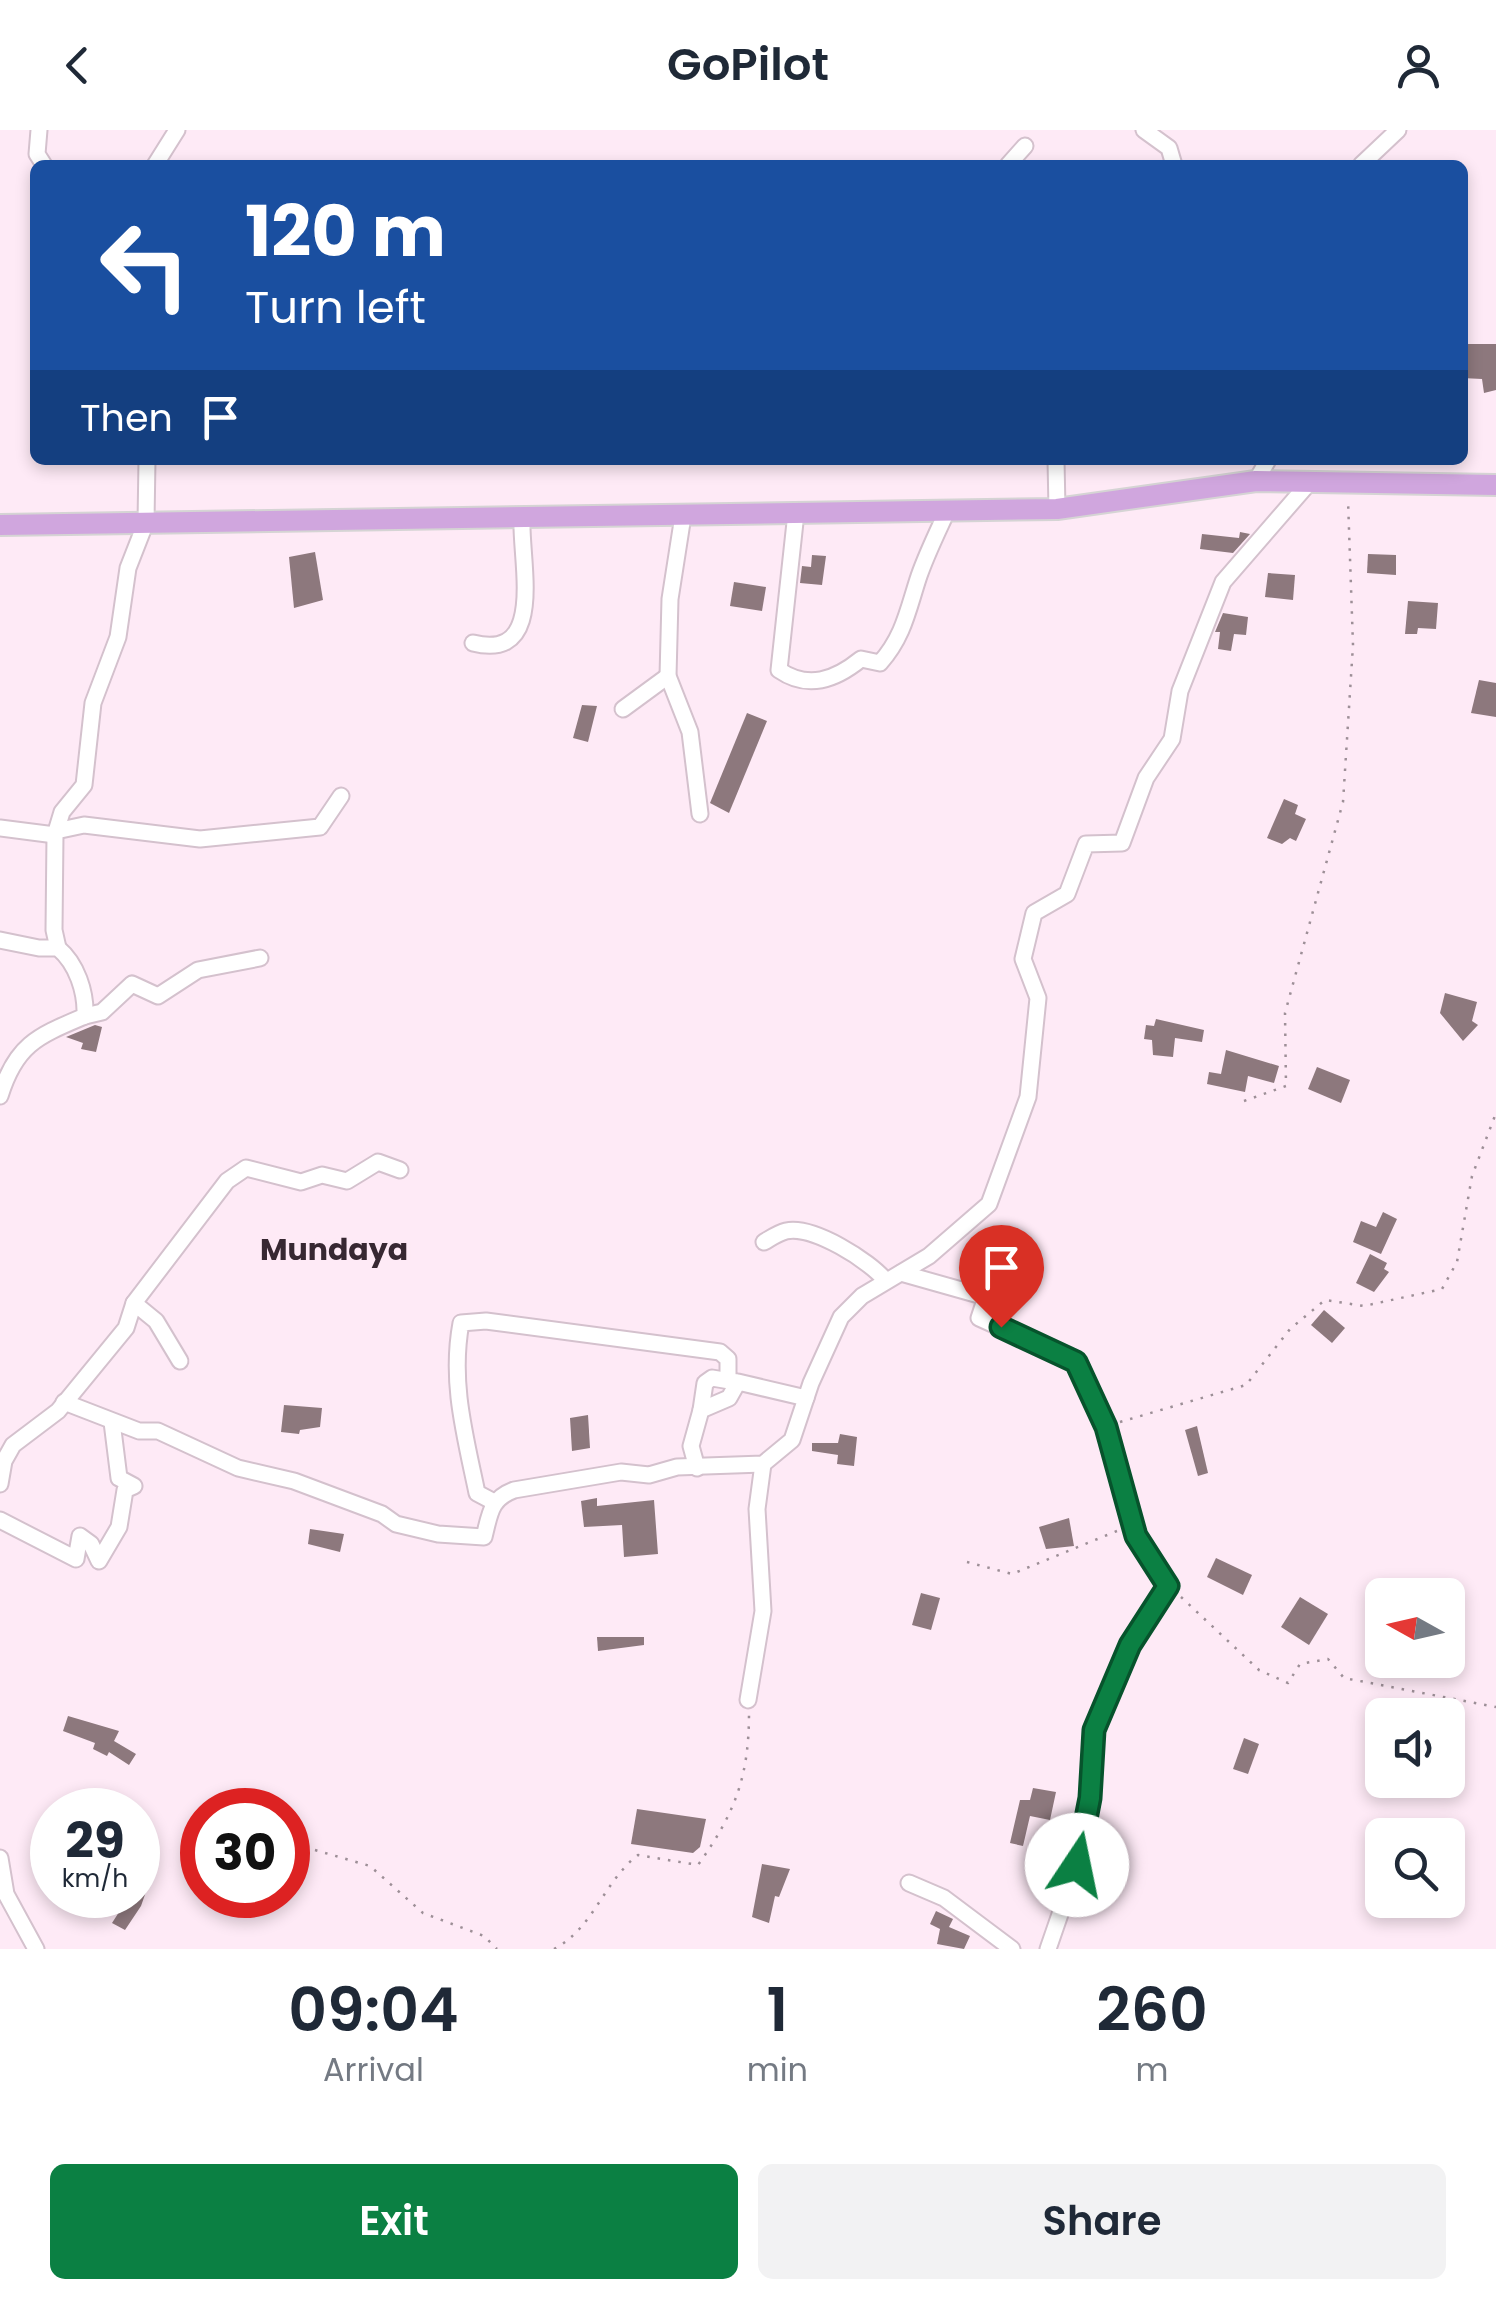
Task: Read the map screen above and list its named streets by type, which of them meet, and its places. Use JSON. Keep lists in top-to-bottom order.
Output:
{
  "districts": ["Mundaya"],
  "north": "left",
  "page": {
    "header": "GoPilot",
    "turn": ["120 m", "Turn left"],
    "then": "Then",
    "speed": "29 km/h",
    "limit": "30",
    "eta": [
      "09:04",
      "Arrival",
      "1",
      "min",
      "260",
      "m"
    ],
    "buttons": ["Exit", "Share"]
  }
}
